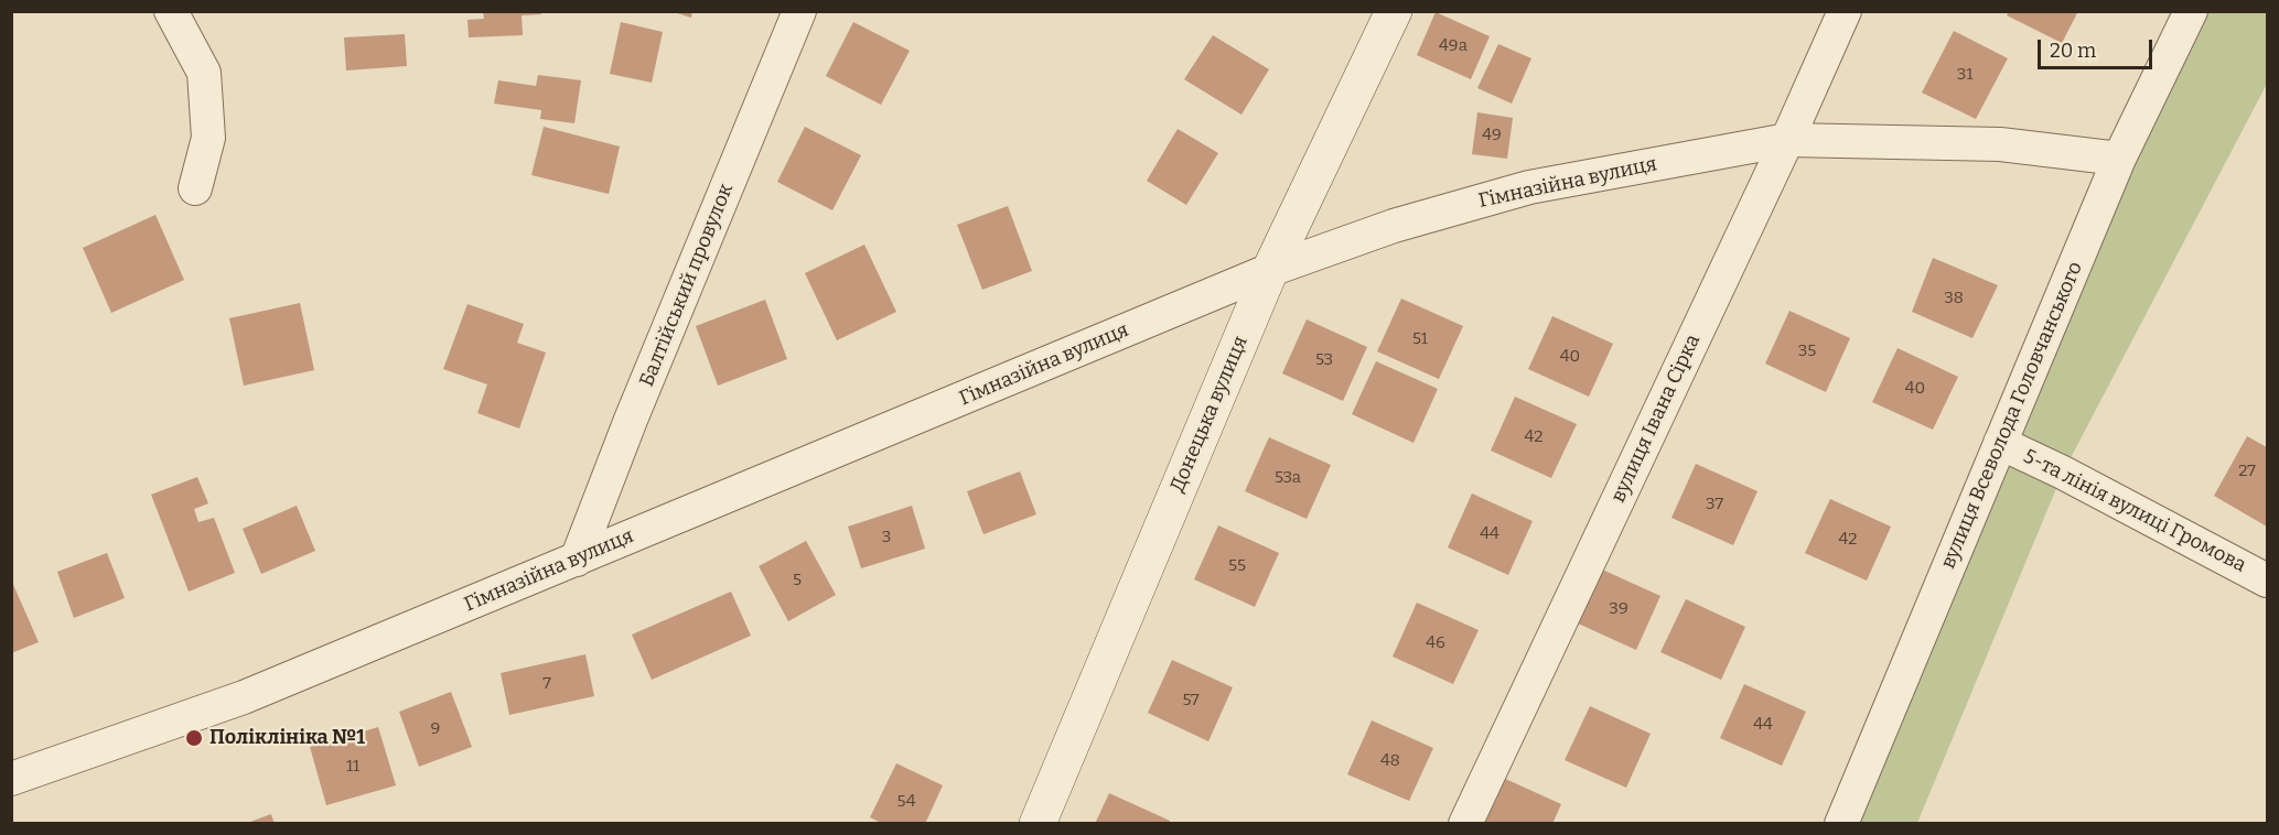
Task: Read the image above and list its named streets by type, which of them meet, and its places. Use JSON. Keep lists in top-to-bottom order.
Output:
{
  "streets": {
    "street": [
      "Гімназійна вулиця",
      "Балтійський провулок",
      "Донецька вулиця",
      "вулиця Всеволода Головчанського",
      "вулиця Івана Сірка",
      "5-та лінія вулиці Громова"
    ]
  },
  "crossings": [
    ["Гімназійна вулиця", "Балтійський провулок"],
    ["Гімназійна вулиця", "Донецька вулиця"],
    ["Гімназійна вулиця", "вулиця Всеволода Головчанського"],
    ["Гімназійна вулиця", "вулиця Івана Сірка"],
    ["вулиця Всеволода Головчанського", "5-та лінія вулиці Громова"]
  ],
  "places": ["Поліклініка №1"],
  "house_numbers": [
    "49а",
    "31",
    "49",
    "38",
    "51",
    "35",
    "40",
    "53",
    "40",
    "42",
    "27",
    "53а",
    "37",
    "44",
    "3",
    "42",
    "55",
    "5",
    "39",
    "46",
    "7",
    "57",
    "44",
    "9",
    "48",
    "11",
    "54"
  ],
  "scale_bar": "20 m"
}
